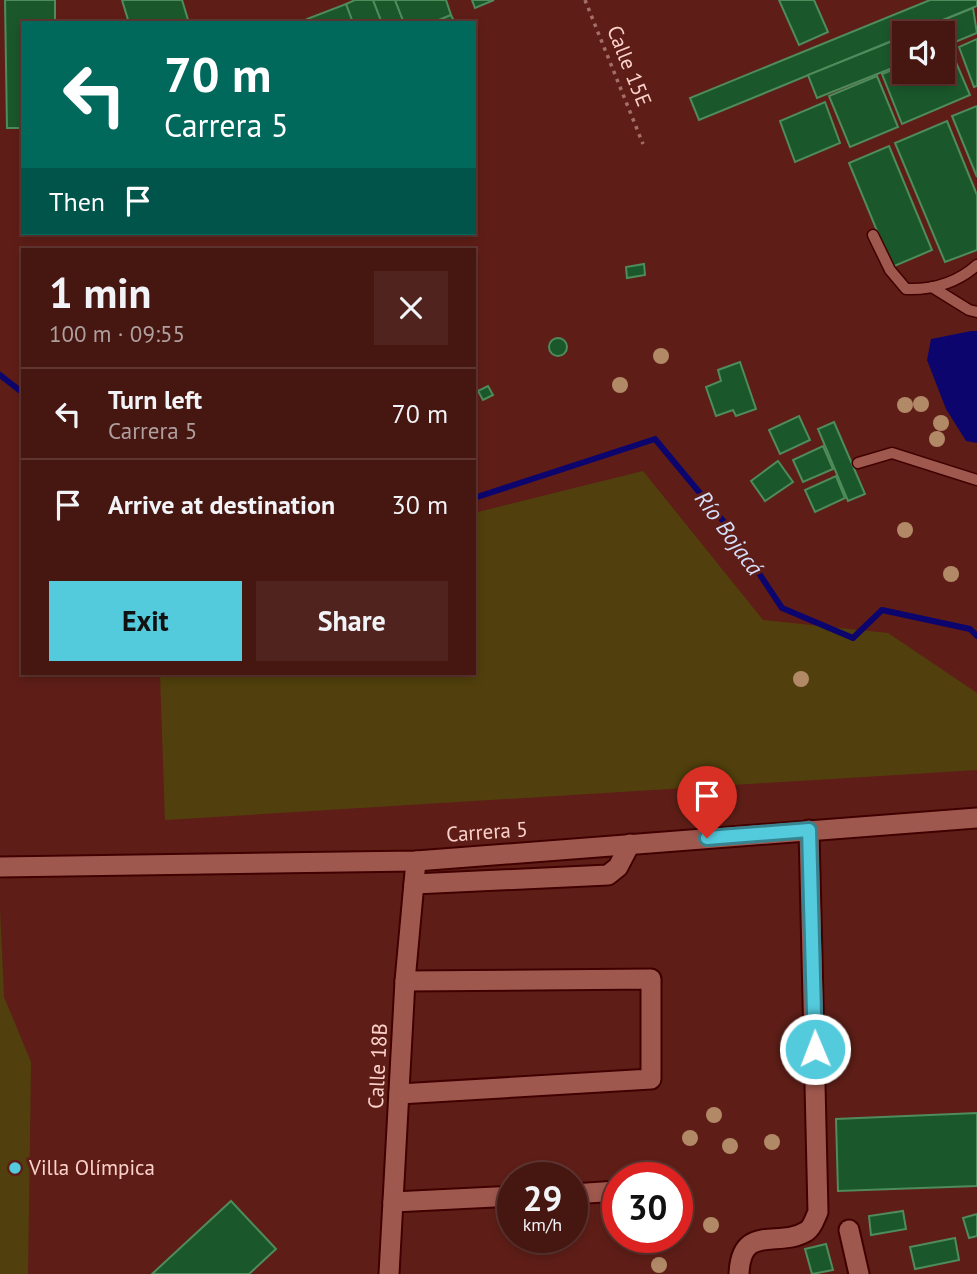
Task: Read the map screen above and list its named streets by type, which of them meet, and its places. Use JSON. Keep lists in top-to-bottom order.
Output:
{
  "streets": {
    "street": ["Carrera 5", "Calle 18B"],
    "path": ["Calle 15E"]
  },
  "crossings": [
    ["Carrera 5", "Calle 18B"]
  ],
  "water": ["Río Bojacá"],
  "places": ["Villa Olímpica"],
  "page": {
    "turn": ["70 m", "Carrera 5"],
    "then": "Then",
    "heading": ["1 min", "100 m · 09:55"],
    "list": [
      {
        "name": "Turn left",
        "note": "Carrera 5",
        "value": "70 m"
      },
      {
        "name": "Arrive at destination",
        "value": "30 m"
      }
    ],
    "buttons": ["Exit", "Share"],
    "speed": "29 km/h",
    "limit": "30"
  }
}
